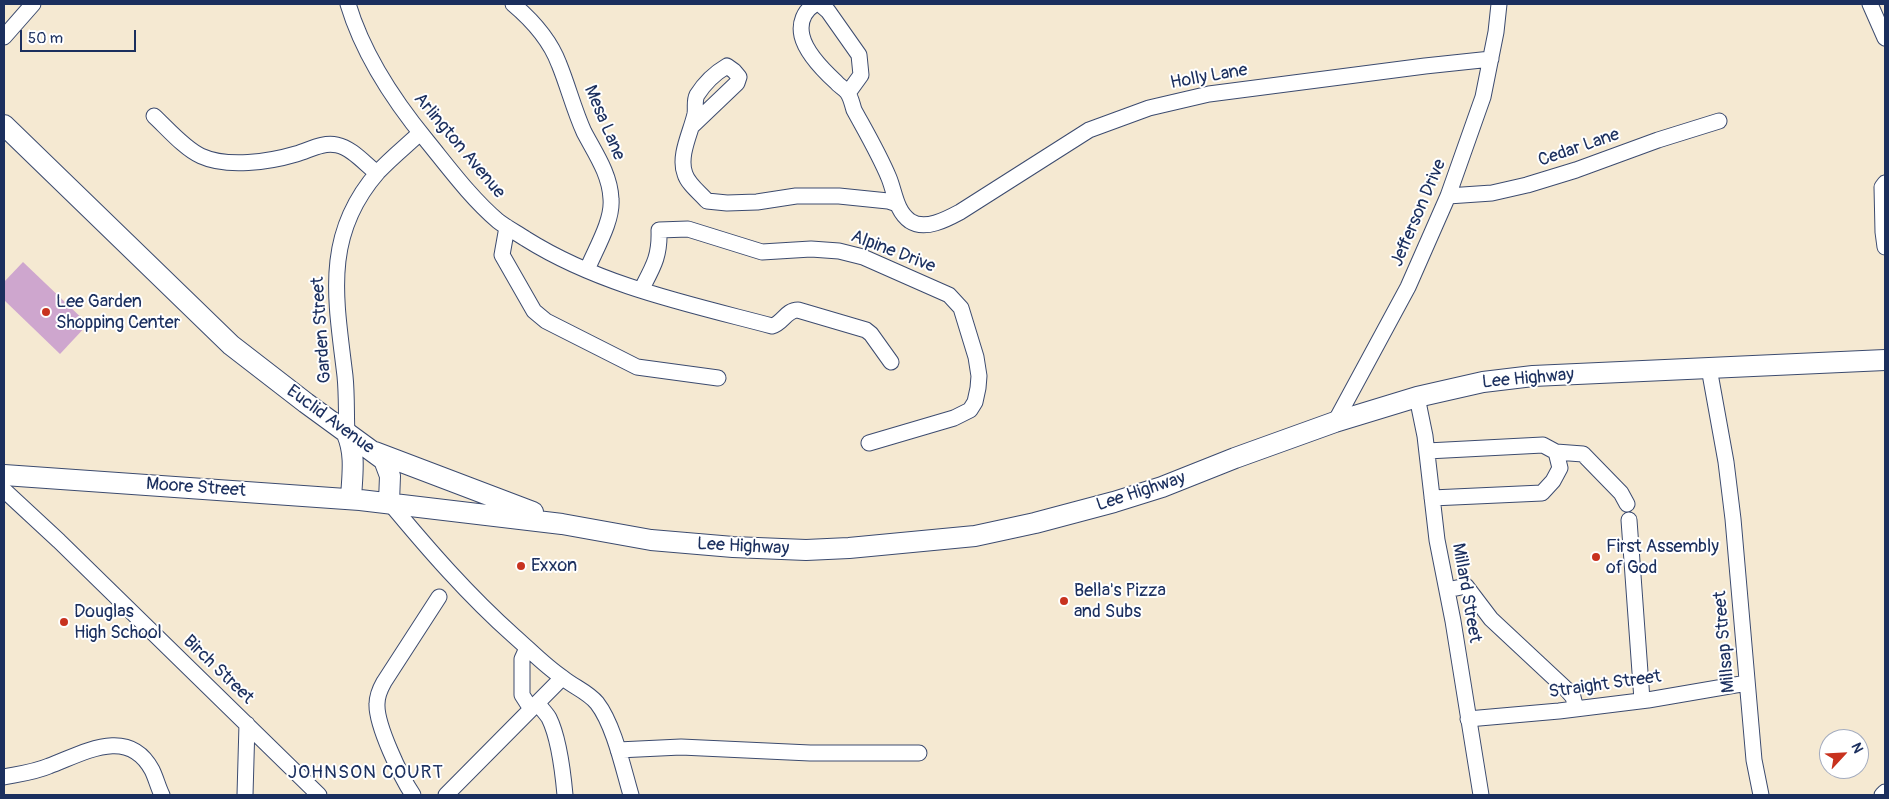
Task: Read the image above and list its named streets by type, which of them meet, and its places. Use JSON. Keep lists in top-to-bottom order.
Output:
{
  "streets": {
    "main road": ["Lee Highway", "Euclid Avenue", "Moore Street"],
    "street": [
      "Holly Lane",
      "Mesa Lane",
      "Arlington Avenue",
      "Cedar Lane",
      "Jefferson Drive",
      "Alpine Drive",
      "Garden Street",
      "Millard Street",
      "Millsap Street",
      "Birch Street",
      "Straight Street"
    ]
  },
  "crossings": [
    ["Holly Lane", "Jefferson Drive"],
    ["Mesa Lane", "Arlington Avenue"],
    ["Arlington Avenue", "Alpine Drive"],
    ["Arlington Avenue", "Garden Street"],
    ["Cedar Lane", "Jefferson Drive"],
    ["Jefferson Drive", "Lee Highway"],
    ["Garden Street", "Euclid Avenue"],
    ["Lee Highway", "Euclid Avenue"],
    ["Lee Highway", "Moore Street"],
    ["Lee Highway", "Millard Street"],
    ["Lee Highway", "Millsap Street"],
    ["Euclid Avenue", "Moore Street"],
    ["Millard Street", "Straight Street"],
    ["Millsap Street", "Straight Street"]
  ],
  "districts": ["JOHNSON COURT"],
  "places": [
    "Lee Garden Shopping Center",
    "First Assembly of God",
    "Exxon",
    "Bella's Pizza and Subs",
    "Douglas High School"
  ],
  "scale_bar": "50 m",
  "north": "top right"
}
